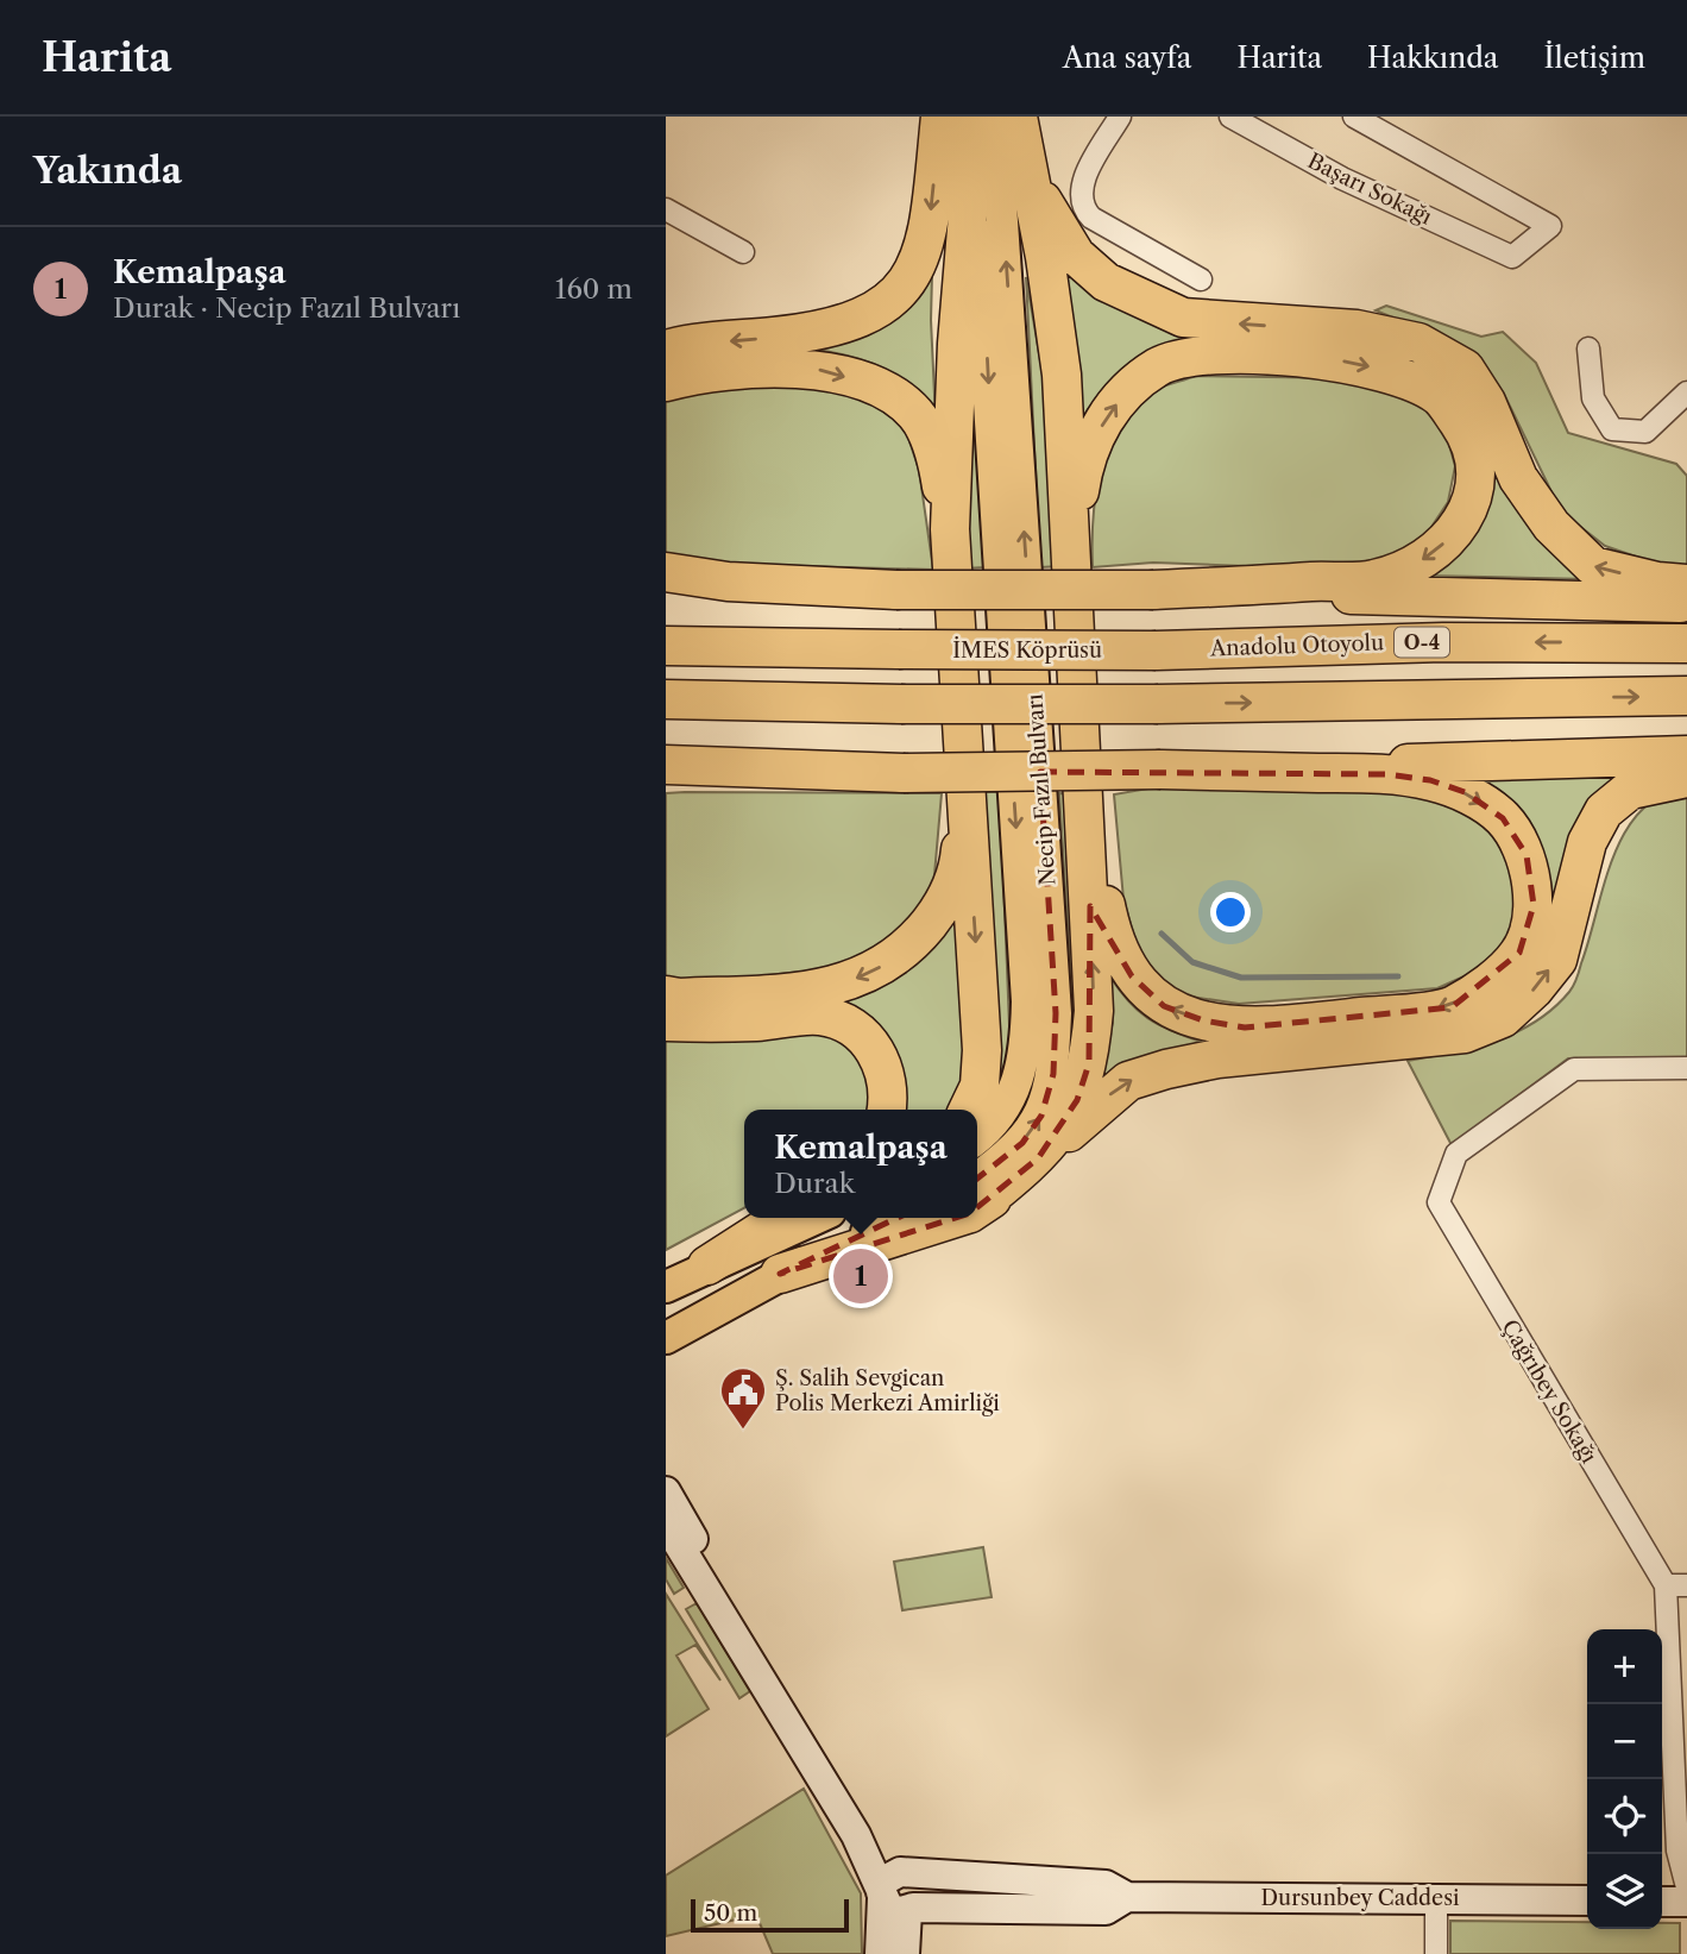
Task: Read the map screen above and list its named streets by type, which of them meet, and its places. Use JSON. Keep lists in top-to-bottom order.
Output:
{
  "streets": {
    "highway": ["O-4", "Anadolu Otoyolu", "İMES Köprüsü"],
    "main road": ["Necip Fazıl Bulvarı", "Dursunbey Caddesi"],
    "street": ["Başarı Sokağı", "Çağrıbey Sokağı"]
  },
  "crossings": [
    ["Anadolu Otoyolu", "İMES Köprüsü"]
  ],
  "places": {
    "public building": ["Ş. Salih Sevgican Polis Merkezi Amirliği"]
  },
  "scale_bar": "50 m",
  "page": {
    "header": "Harita",
    "nav": [
      "Ana sayfa",
      "Harita",
      "Hakkında",
      "İletişim"
    ],
    "heading": "Yakında",
    "list": [
      {
        "mark": "1",
        "name": "Kemalpaşa",
        "note": "Durak · Necip Fazıl Bulvarı",
        "value": "160 m"
      }
    ],
    "popup": ["Kemalpaşa", "Durak"],
    "pins": "1",
    "map_buttons": ["+", "−"],
    "scale": "50 m"
  }
}
